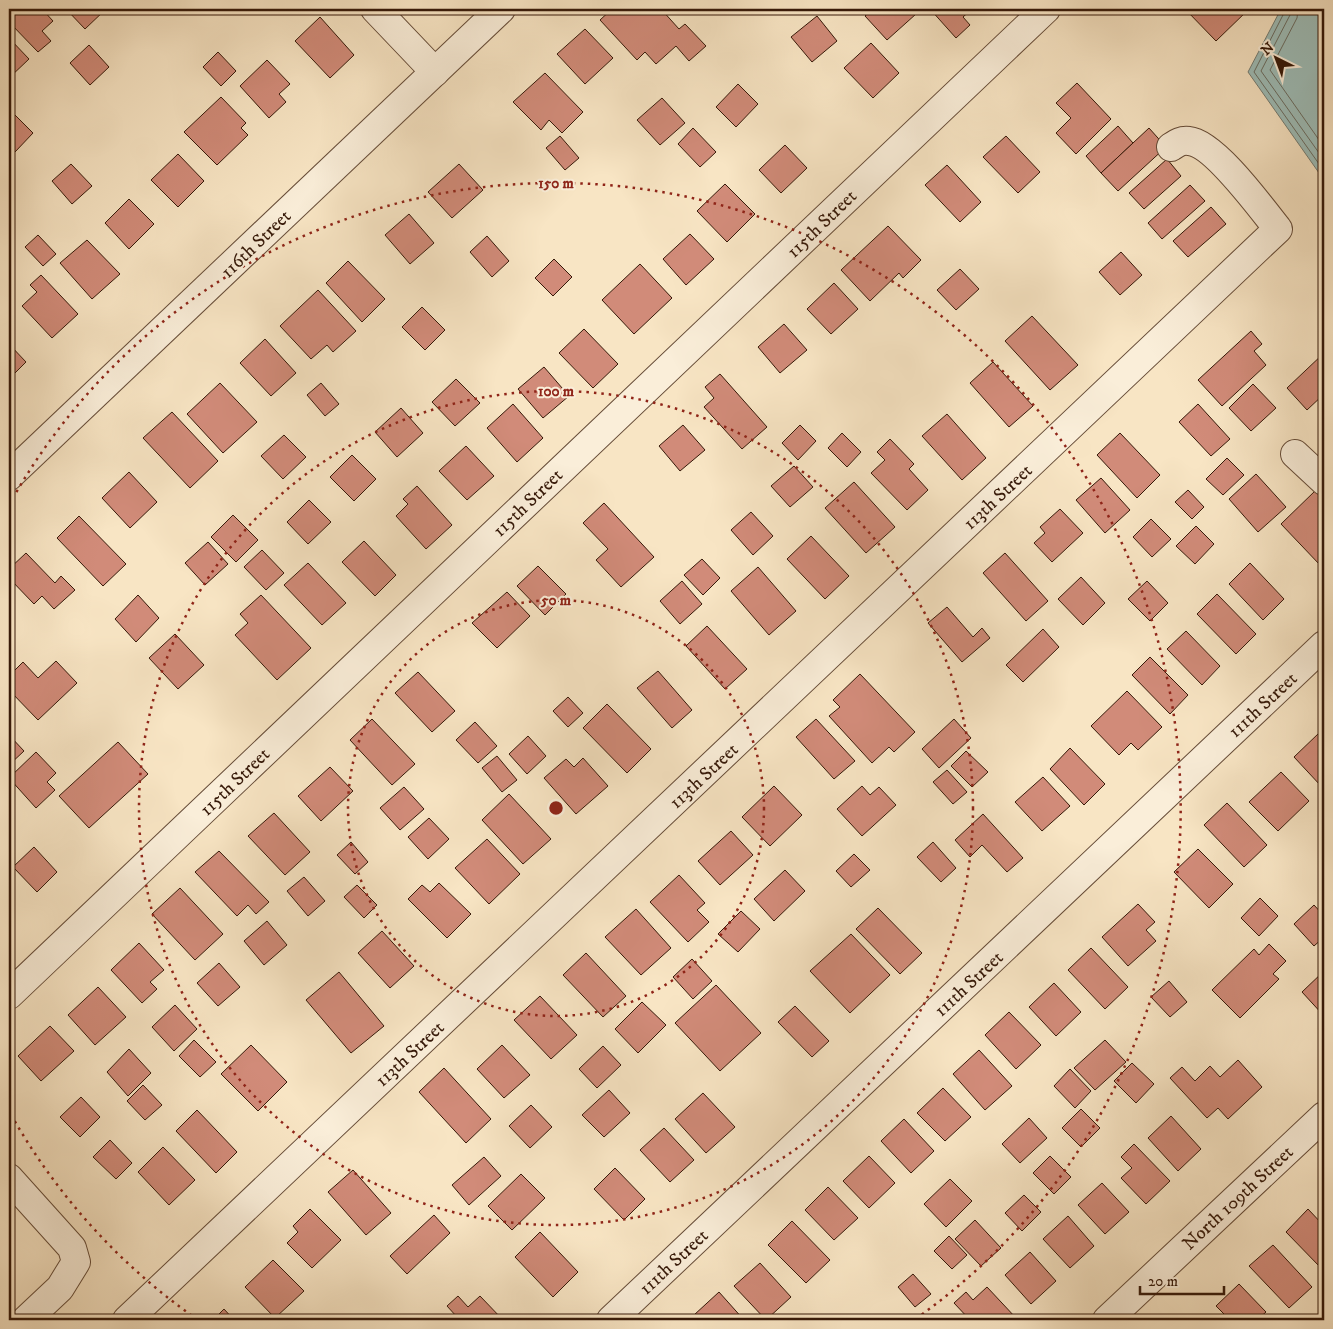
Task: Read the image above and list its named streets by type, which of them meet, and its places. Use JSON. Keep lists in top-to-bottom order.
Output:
{
  "streets": {
    "street": [
      "115th Street",
      "116th Street",
      "113th Street",
      "111th Street",
      "North 109th Street"
    ]
  },
  "scale_bar": "20 m",
  "north": "top left",
  "rings": ["150 m", "100 m", "50 m"]
}
